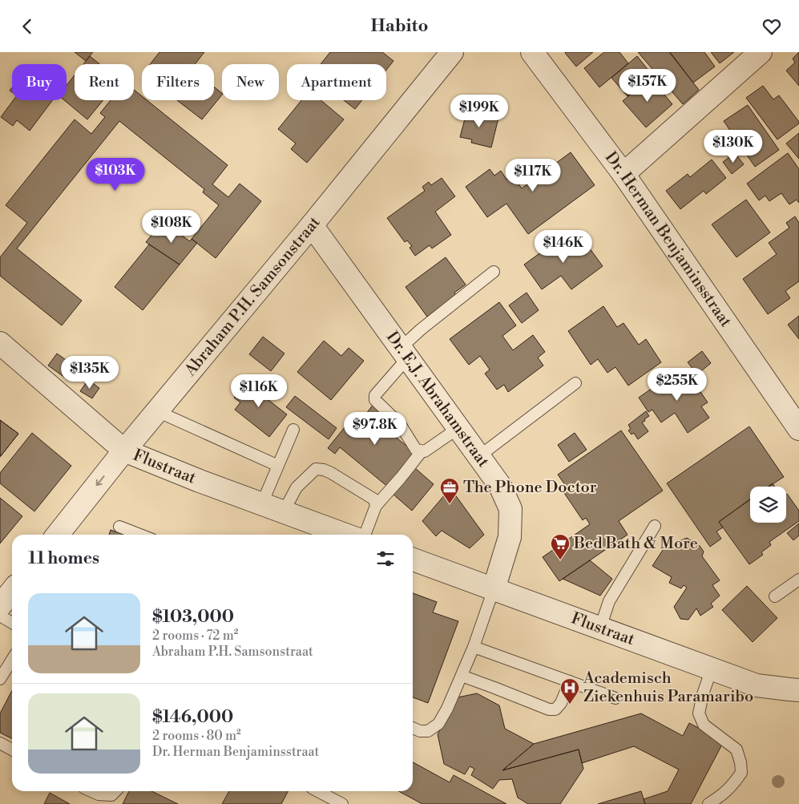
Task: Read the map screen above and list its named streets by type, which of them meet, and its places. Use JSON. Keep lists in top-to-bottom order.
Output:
{
  "streets": {
    "street": [
      "Dr. Herman Benjaminsstraat",
      "Abraham P.H. Samsonstraat",
      "Dr. E.J. Abrahamstraat",
      "Flustraat"
    ]
  },
  "crossings": [
    ["Abraham P.H. Samsonstraat", "Dr. E.J. Abrahamstraat"],
    ["Abraham P.H. Samsonstraat", "Flustraat"],
    ["Dr. E.J. Abrahamstraat", "Flustraat"]
  ],
  "places": {
    "office": ["The Phone Doctor"],
    "supermarket": ["Bed Bath & More"],
    "hospital": ["Academisch Ziekenhuis Paramaribo"]
  },
  "page": {
    "header": "Habito",
    "chip": [
      "Buy",
      "Rent",
      "Filters",
      "New",
      "Apartment"
    ],
    "price": [
      "$157K",
      "$199K",
      "$130K",
      "$103K",
      "$117K",
      "$108K",
      "$146K",
      "$135K",
      "$255K",
      "$116K",
      "$97.8K"
    ],
    "heading": "11 homes",
    "list": [
      {
        "name": "$103,000",
        "note": "2 rooms · 72 m² · Abraham P.H. Samsonstraat"
      },
      {
        "name": "$146,000",
        "note": "2 rooms · 80 m² · Dr. Herman Benjaminsstraat"
      }
    ]
  }
}
